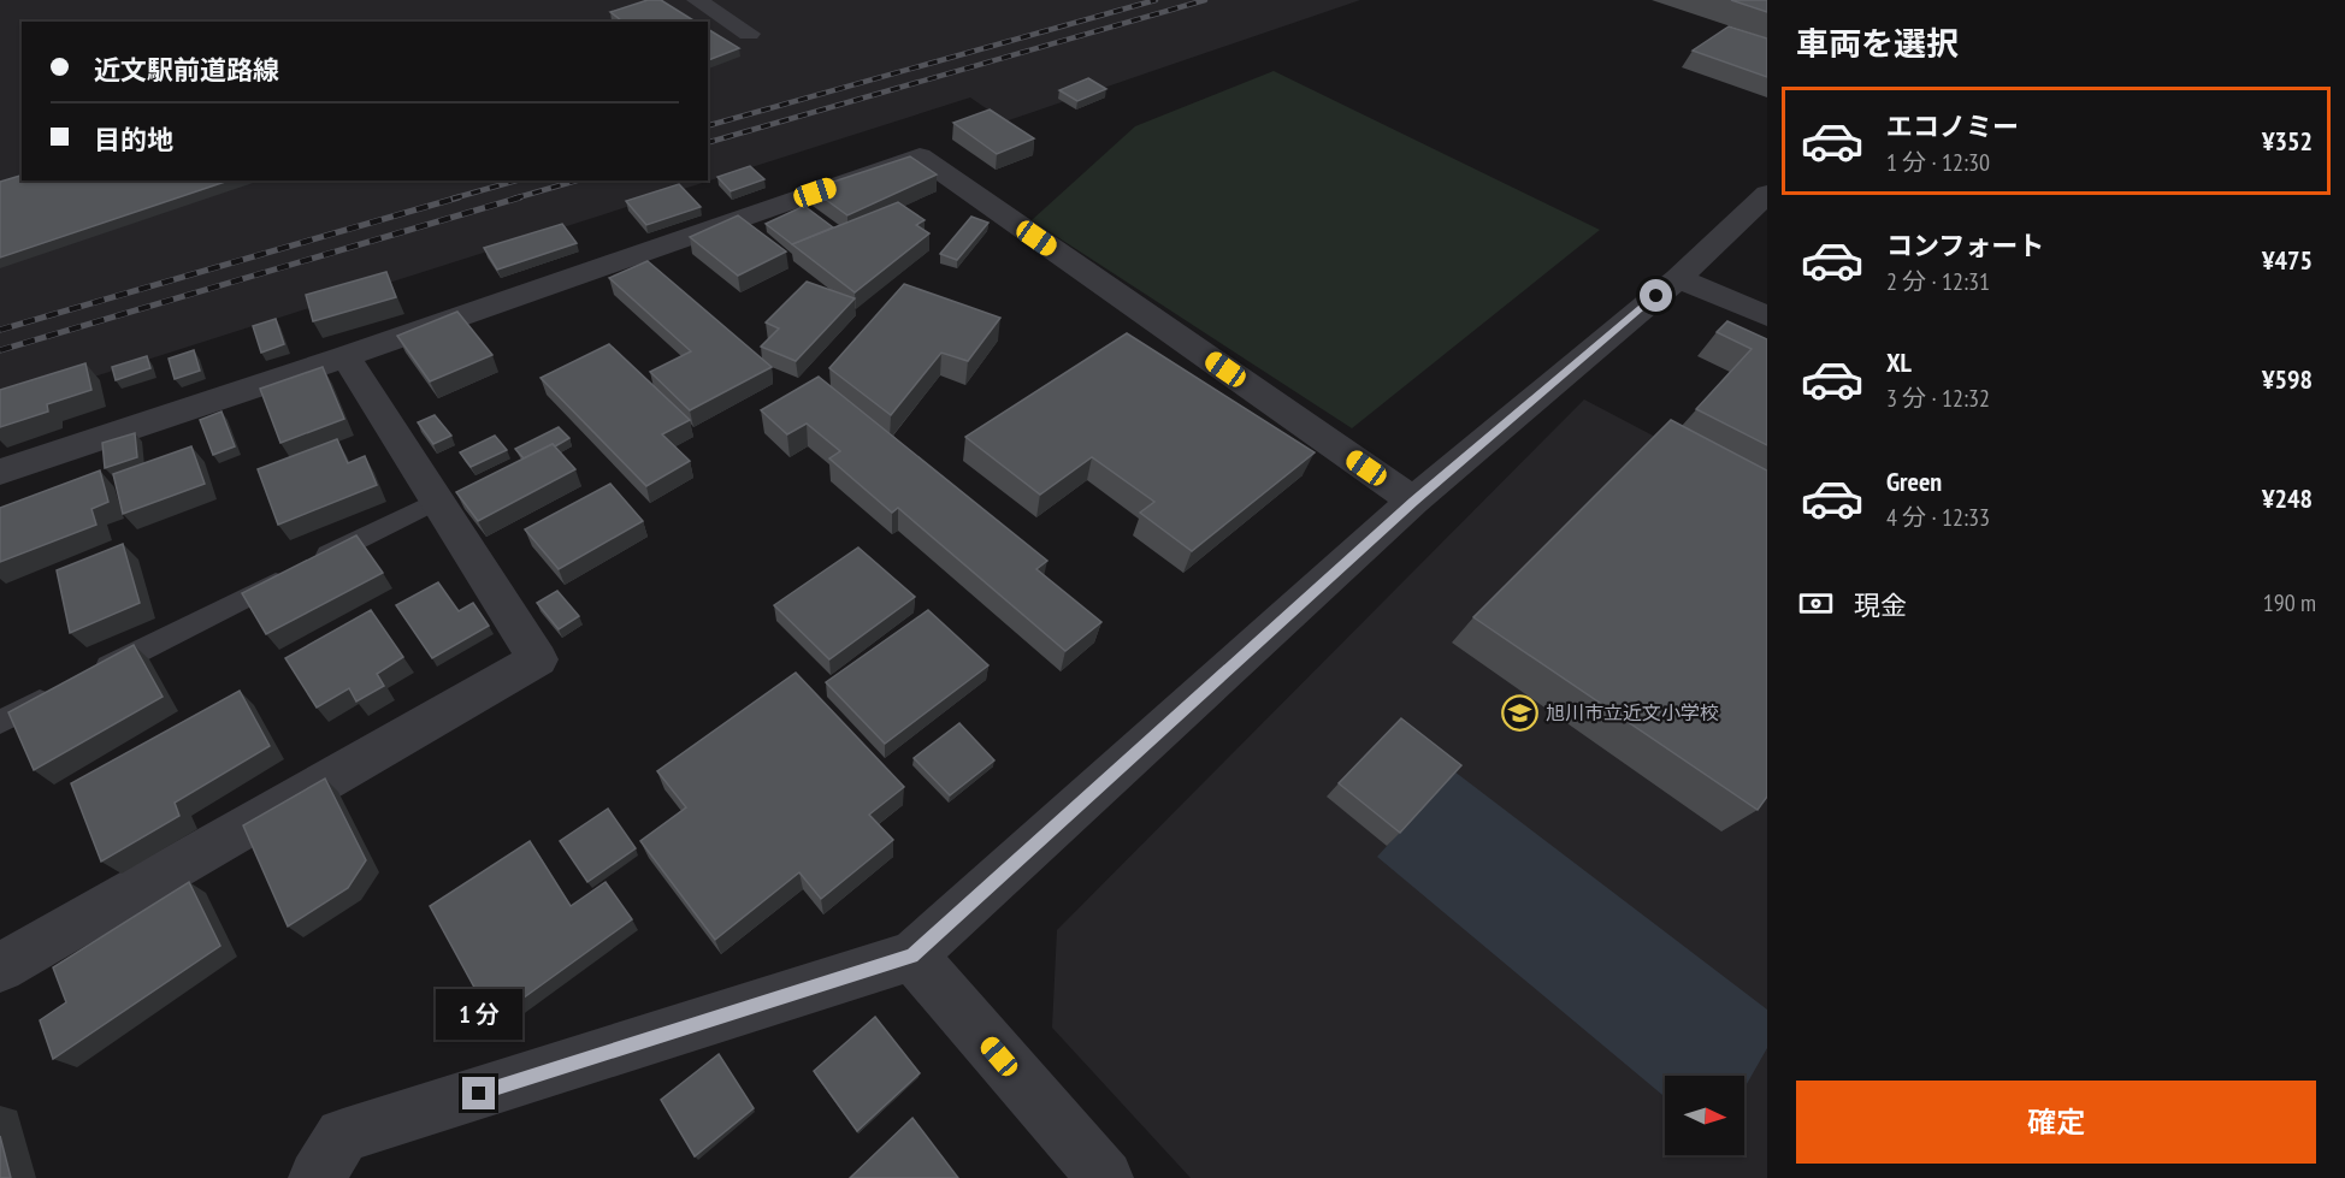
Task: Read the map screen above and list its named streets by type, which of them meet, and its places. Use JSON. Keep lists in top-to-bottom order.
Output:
{
  "places": {
    "school or university": ["旭川市立近文小学校"]
  },
  "north": "right",
  "page": {
    "heading": "車両を選択",
    "banner": ["近文駅前道路線", "目的地"],
    "list": [
      {
        "name": "エコノミー",
        "note": "1 分 · 12:30",
        "value": "¥352"
      },
      {
        "name": "コンフォート",
        "note": "2 分 · 12:31",
        "value": "¥475"
      },
      {
        "name": "XL",
        "note": "3 分 · 12:32",
        "value": "¥598"
      },
      {
        "name": "Green",
        "note": "4 分 · 12:33",
        "value": "¥248"
      }
    ],
    "pay": ["現金", "190 m"],
    "bubble": "1 分",
    "buttons": "確定"
  }
}
